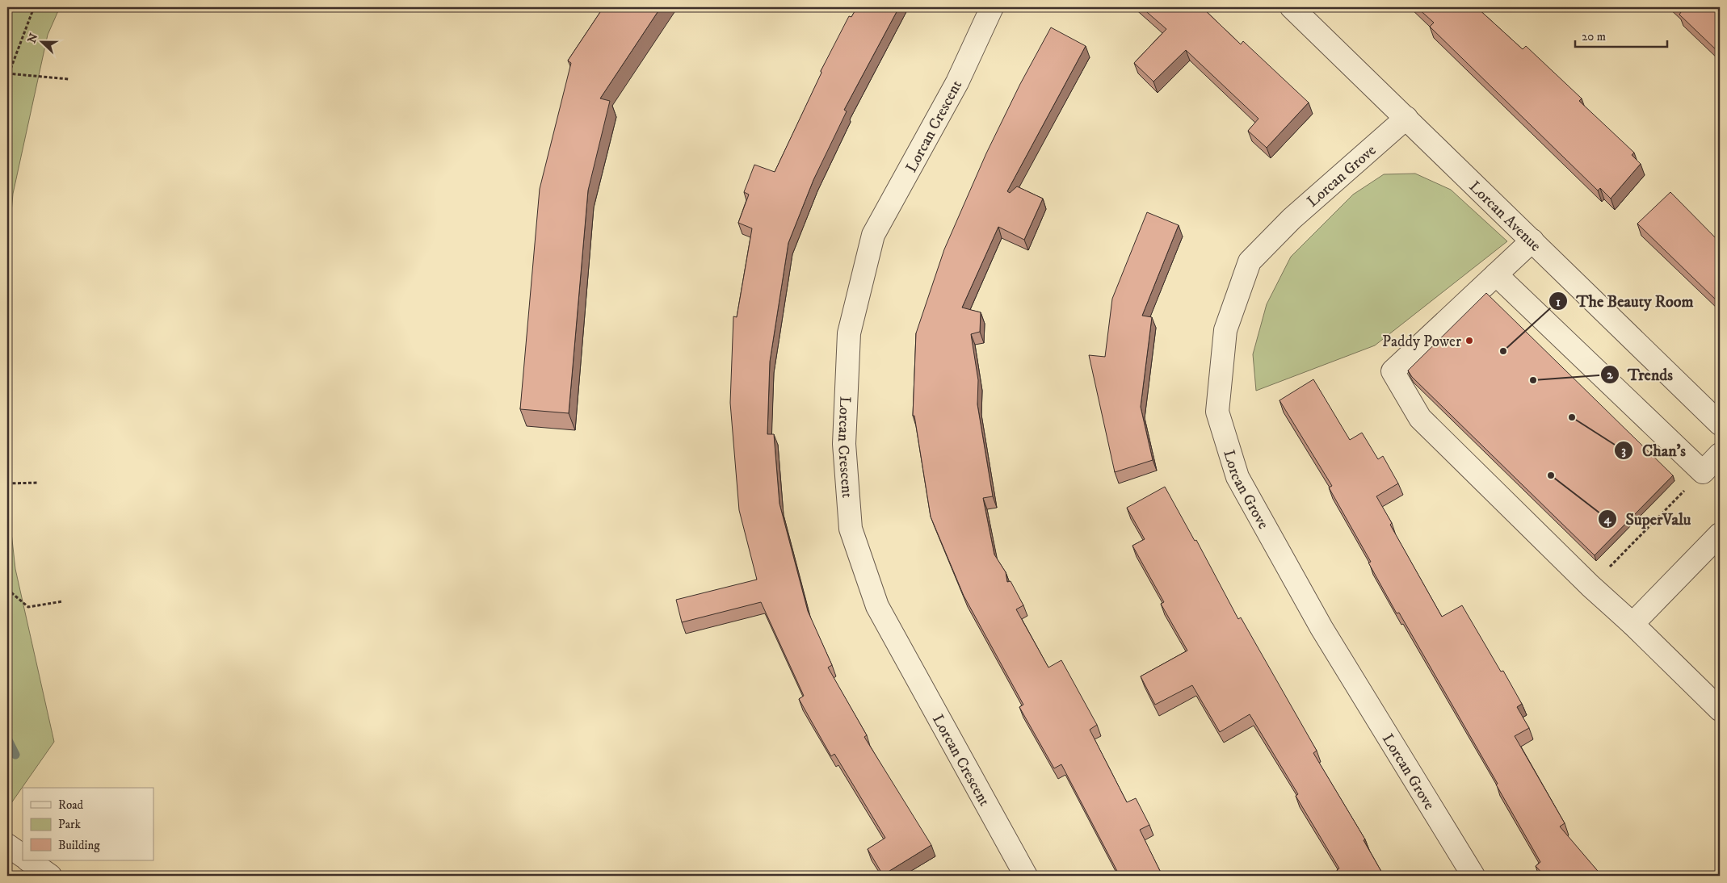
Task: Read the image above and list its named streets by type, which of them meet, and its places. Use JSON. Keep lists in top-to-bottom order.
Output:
{
  "streets": {
    "street": ["Lorcan Crescent", "Lorcan Grove", "Lorcan Avenue"]
  },
  "crossings": [
    ["Lorcan Grove", "Lorcan Avenue"]
  ],
  "places": [
    "Paddy Power",
    "The Beauty Room",
    "Trends",
    "Chan's",
    "SuperValu"
  ],
  "legend": ["Road", "Park", "Building"],
  "scale_bar": "20 m",
  "north": "left"
}
